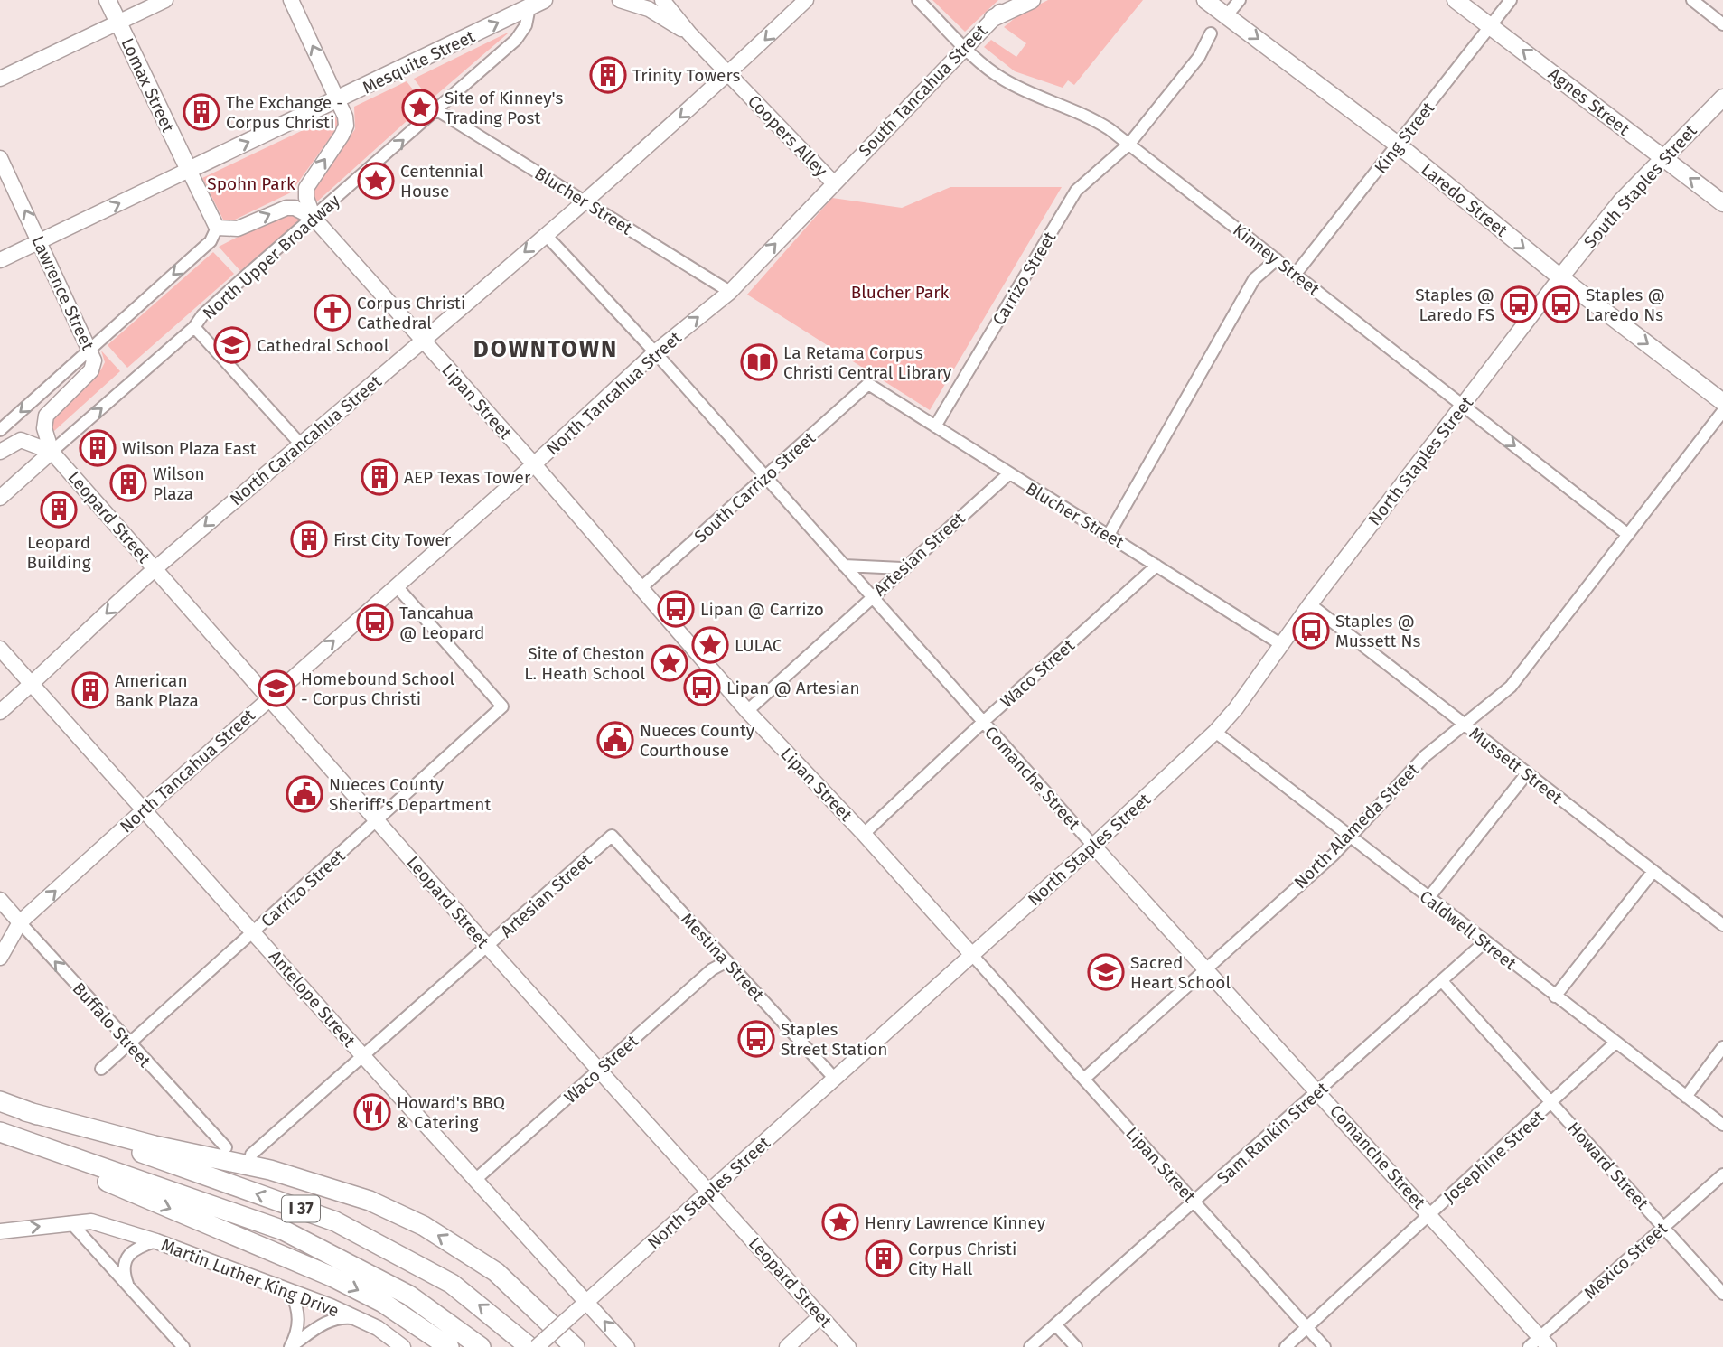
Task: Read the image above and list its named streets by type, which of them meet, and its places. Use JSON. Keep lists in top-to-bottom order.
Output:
{
  "streets": {
    "highway": ["I 37"],
    "main road": [
      "Mesquite Street",
      "Lomax Street",
      "South Tancahua Street",
      "Agnes Street",
      "Coopers Alley",
      "South Staples Street",
      "Laredo Street",
      "North Upper Broadway",
      "Lawrence Street",
      "North Tancahua Street",
      "Lipan Street",
      "North Carancahua Street",
      "North Staples Street",
      "Leopard Street",
      "Comanche Street",
      "Antelope Street",
      "Buffalo Street",
      "Martin Luther King Drive"
    ],
    "street": [
      "King Street",
      "Blucher Street",
      "Kinney Street",
      "Carrizo Street",
      "South Carrizo Street",
      "Artesian Street",
      "Waco Street",
      "Mussett Street",
      "North Alameda Street",
      "Caldwell Street",
      "Mestina Street",
      "Sam Rankin Street",
      "Josephine Street",
      "Howard Street",
      "Mexico Street"
    ]
  },
  "crossings": [
    ["Mesquite Street", "Lomax Street"],
    ["Mesquite Street", "North Upper Broadway"],
    ["South Tancahua Street", "Coopers Alley"],
    ["South Tancahua Street", "Kinney Street"],
    ["South Tancahua Street", "North Tancahua Street"],
    ["Agnes Street", "King Street"],
    ["Agnes Street", "South Staples Street"],
    ["Coopers Alley", "North Tancahua Street"],
    ["Coopers Alley", "North Carancahua Street"],
    ["King Street", "Laredo Street"],
    ["King Street", "Kinney Street"],
    ["South Staples Street", "Laredo Street"],
    ["South Staples Street", "North Staples Street"],
    ["Laredo Street", "North Staples Street"],
    ["Blucher Street", "North Upper Broadway"],
    ["Blucher Street", "Carrizo Street"],
    ["Blucher Street", "North Tancahua Street"],
    ["Blucher Street", "North Carancahua Street"],
    ["Blucher Street", "North Staples Street"],
    ["Blucher Street", "South Carrizo Street"],
    ["Blucher Street", "Artesian Street"],
    ["Blucher Street", "Waco Street"],
    ["North Upper Broadway", "Lawrence Street"],
    ["North Upper Broadway", "Lipan Street"],
    ["North Upper Broadway", "Leopard Street"],
    ["Kinney Street", "Carrizo Street"],
    ["Kinney Street", "North Staples Street"],
    ["Kinney Street", "North Alameda Street"],
    ["Carrizo Street", "North Tancahua Street"],
    ["Carrizo Street", "Leopard Street"],
    ["Carrizo Street", "Antelope Street"],
    ["Carrizo Street", "Buffalo Street"],
    ["Lawrence Street", "Leopard Street"],
    ["North Tancahua Street", "Lipan Street"],
    ["North Tancahua Street", "Leopard Street"],
    ["North Tancahua Street", "Comanche Street"],
    ["North Tancahua Street", "Antelope Street"],
    ["North Tancahua Street", "Buffalo Street"],
    ["Lipan Street", "North Carancahua Street"],
    ["Lipan Street", "North Staples Street"],
    ["Lipan Street", "South Carrizo Street"],
    ["Lipan Street", "Artesian Street"],
    ["Lipan Street", "Waco Street"],
    ["Lipan Street", "North Alameda Street"],
    ["Lipan Street", "Sam Rankin Street"],
    ["Lipan Street", "Josephine Street"],
    ["North Carancahua Street", "Leopard Street"],
    ["North Carancahua Street", "Comanche Street"],
    ["North Carancahua Street", "Antelope Street"],
    ["North Staples Street", "Leopard Street"],
    ["North Staples Street", "Mussett Street"],
    ["North Staples Street", "Comanche Street"],
    ["North Staples Street", "Caldwell Street"],
    ["North Staples Street", "Mestina Street"],
    ["North Staples Street", "Antelope Street"],
    ["South Carrizo Street", "Comanche Street"],
    ["Leopard Street", "Artesian Street"],
    ["Leopard Street", "Waco Street"],
    ["Artesian Street", "Comanche Street"],
    ["Artesian Street", "Mestina Street"],
    ["Artesian Street", "Antelope Street"],
    ["Waco Street", "Comanche Street"],
    ["Waco Street", "Mestina Street"],
    ["Waco Street", "Antelope Street"],
    ["Mussett Street", "North Alameda Street"],
    ["Comanche Street", "North Alameda Street"],
    ["Comanche Street", "Sam Rankin Street"],
    ["Comanche Street", "Josephine Street"],
    ["Comanche Street", "Mexico Street"],
    ["North Alameda Street", "Caldwell Street"],
    ["Caldwell Street", "Sam Rankin Street"],
    ["Caldwell Street", "Josephine Street"],
    ["Sam Rankin Street", "Howard Street"],
    ["Josephine Street", "Howard Street"],
    ["Howard Street", "Mexico Street"]
  ],
  "one_way": [
    "Mesquite Street",
    "Agnes Street",
    "Laredo Street",
    "North Tancahua Street",
    "North Carancahua Street",
    "Buffalo Street"
  ],
  "districts": ["DOWNTOWN"],
  "parks": ["Spohn Park", "Blucher Park"],
  "places": {
    "building": [
      "Trinity Towers",
      "The Exchange - Corpus Christi",
      "Wilson Plaza East",
      "AEP Texas Tower",
      "Wilson Plaza",
      "Leopard Building",
      "First City Tower",
      "American Bank Plaza",
      "Corpus Christi City Hall"
    ],
    "place": [
      "Site of Kinney's Trading Post",
      "Centennial House",
      "LULAC",
      "Site of Cheston L. Heath School",
      "Henry Lawrence Kinney"
    ],
    "bus stop": [
      "Staples @ Laredo FS",
      "Staples @ Laredo Ns",
      "Lipan @ Carrizo",
      "Tancahua @ Leopard",
      "Staples @ Mussett Ns",
      "Lipan @ Artesian",
      "Staples Street Station"
    ],
    "church": ["Corpus Christi Cathedral"],
    "school or university": ["Cathedral School", "Homebound School - Corpus Christi", "Sacred Heart School"],
    "library": ["La Retama Corpus Christi Central Library"],
    "public building": ["Nueces County Courthouse", "Nueces County Sheriff's Department"],
    "restaurant": ["Howard's BBQ & Catering"]
  }
}
